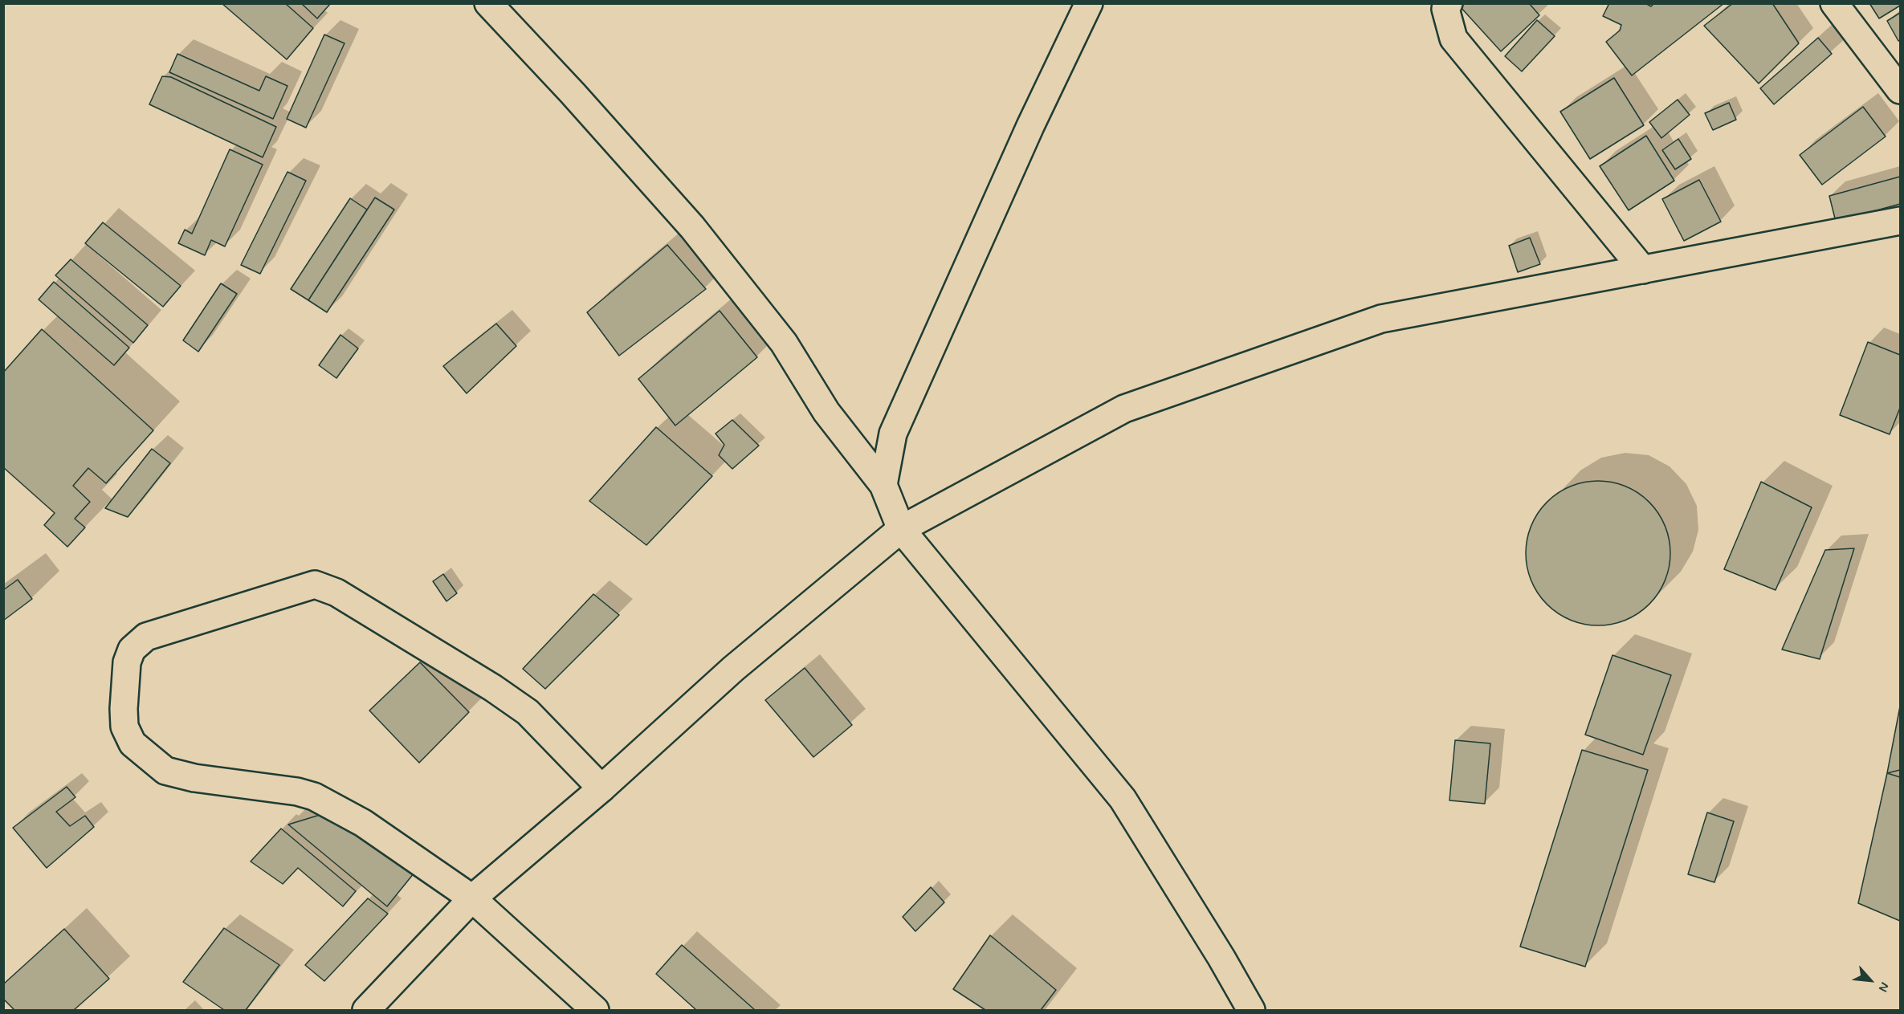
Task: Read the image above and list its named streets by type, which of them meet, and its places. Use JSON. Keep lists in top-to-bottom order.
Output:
{
  "north": "bottom right"
}
